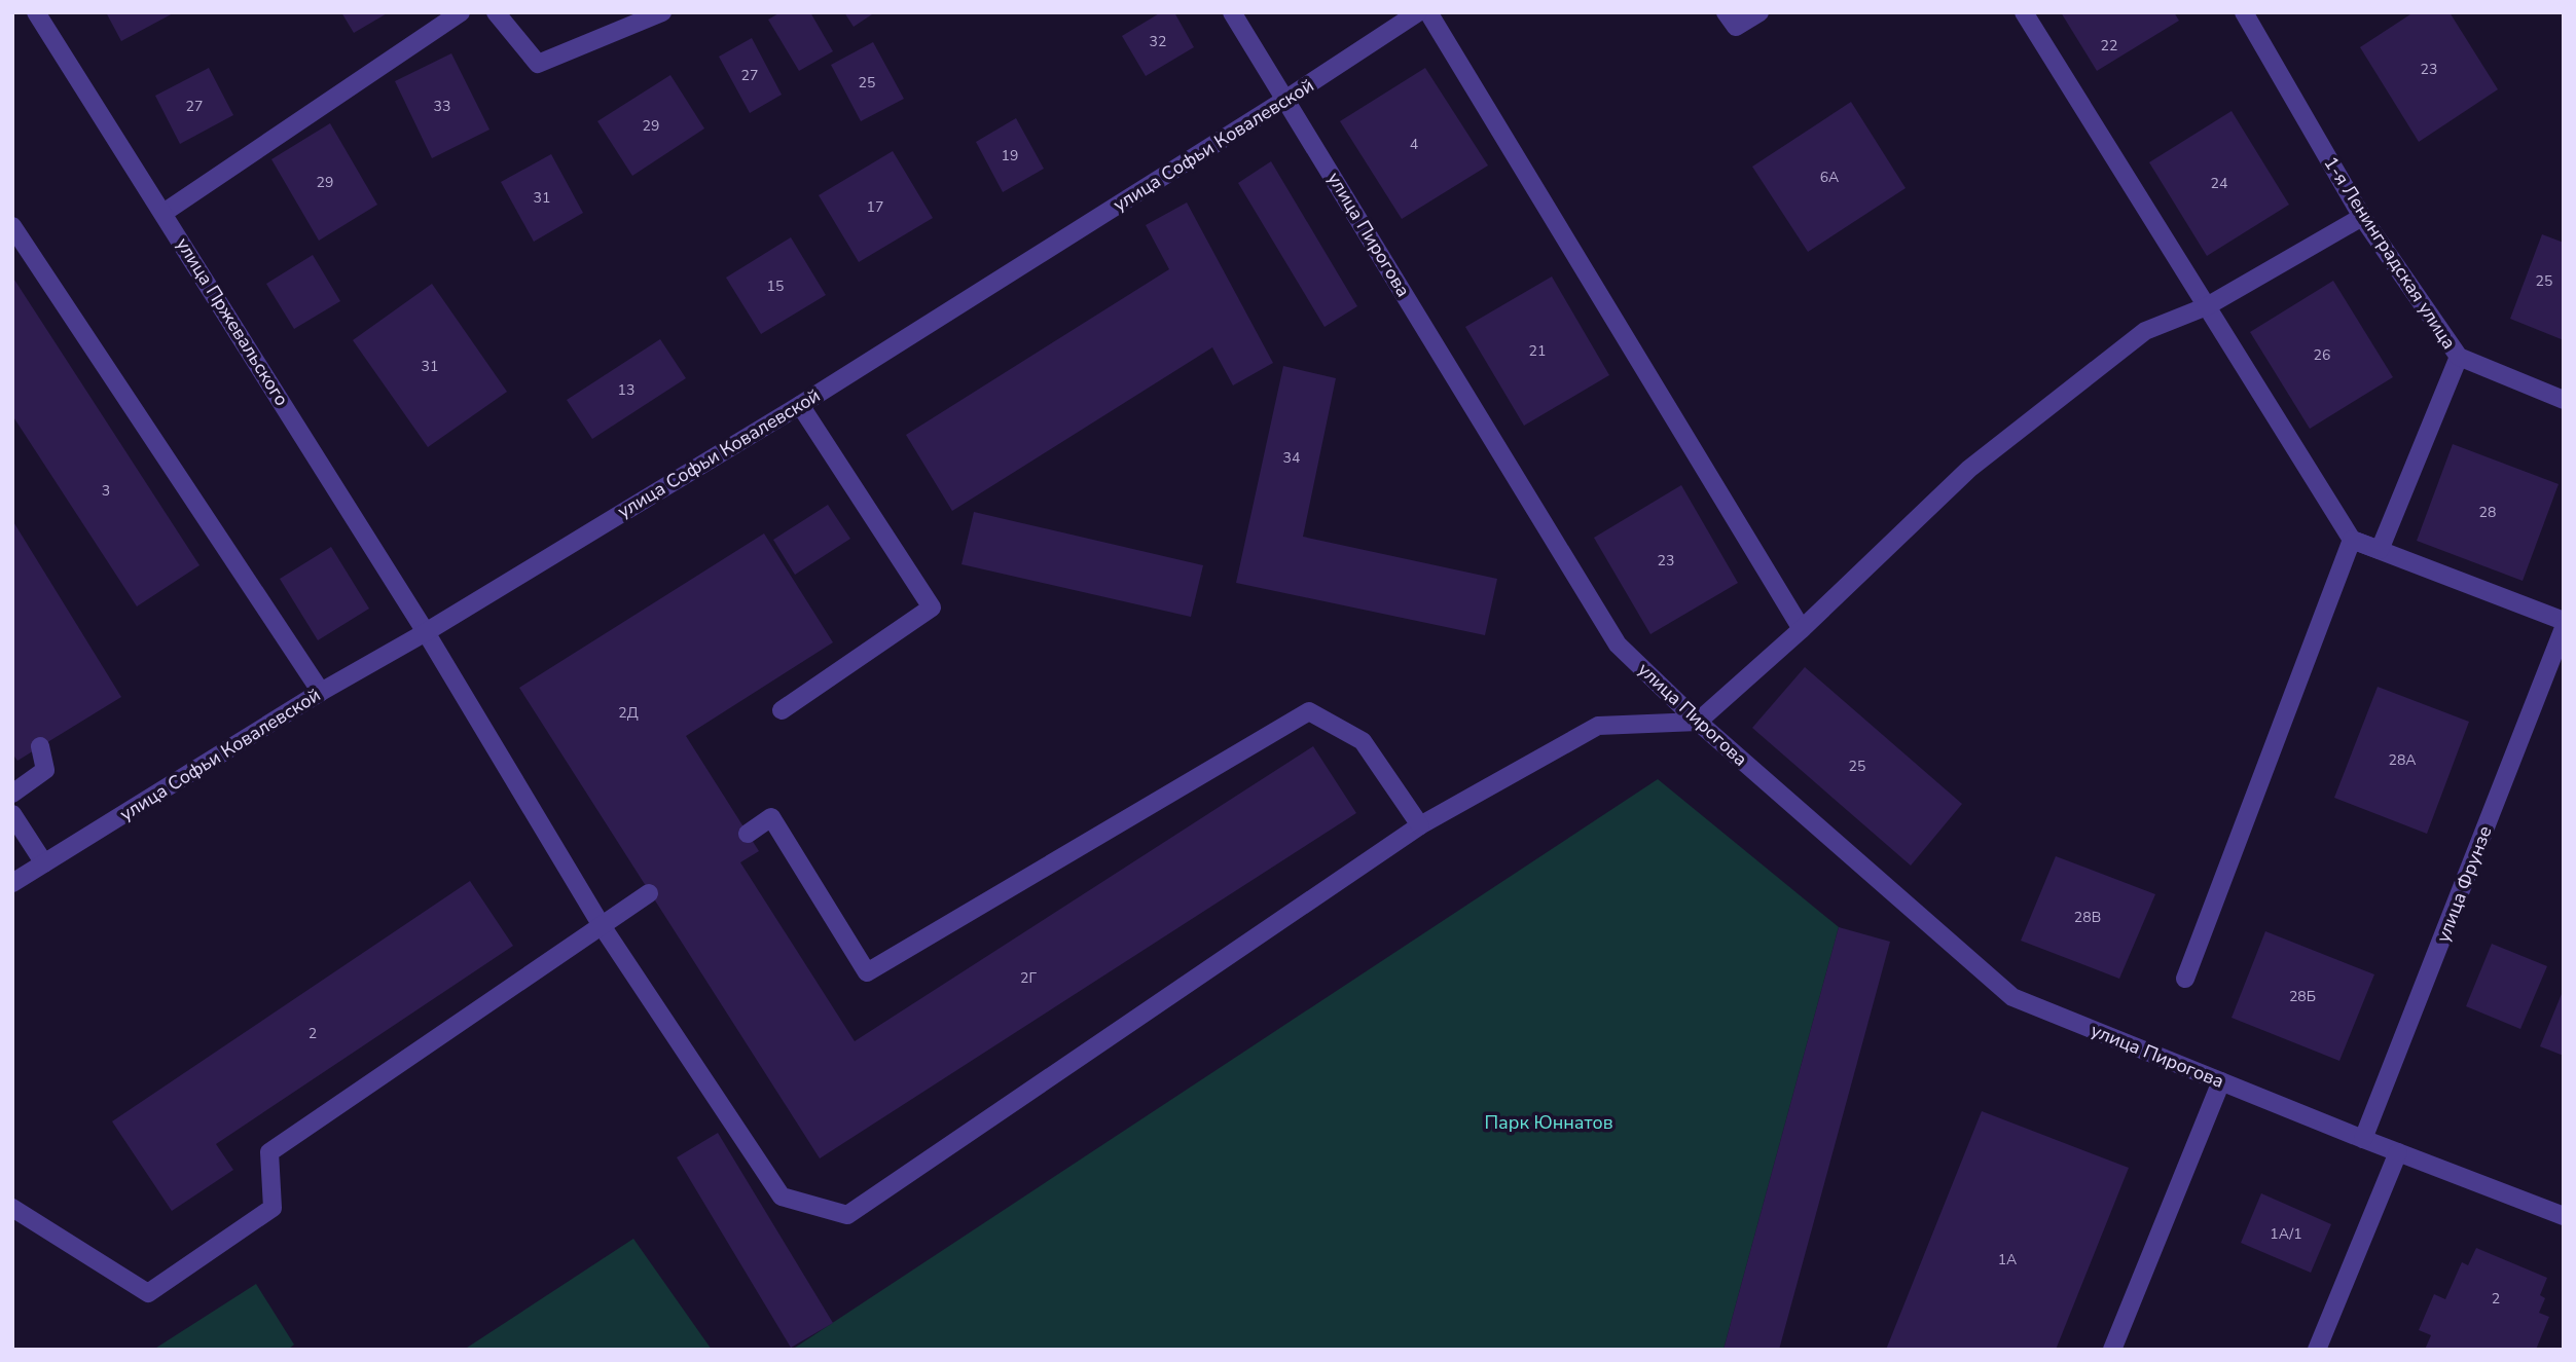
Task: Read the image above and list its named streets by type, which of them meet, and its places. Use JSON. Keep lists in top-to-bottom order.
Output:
{
  "streets": {
    "street": [
      "улица Софьи Ковалевской",
      "улица Пирогова",
      "1-я Ленинградская улица",
      "улица Пржевальского",
      "улица Фрунзе"
    ]
  },
  "crossings": [
    ["улица Софьи Ковалевской", "улица Пирогова"],
    ["улица Софьи Ковалевской", "улица Пржевальского"],
    ["улица Пирогова", "улица Пржевальского"],
    ["улица Пирогова", "улица Фрунзе"]
  ],
  "parks": ["Парк Юннатов"],
  "house_numbers": [
    "32",
    "22",
    "23",
    "27",
    "25",
    "27",
    "33",
    "29",
    "4",
    "19",
    "6А",
    "29",
    "24",
    "31",
    "17",
    "25",
    "15",
    "21",
    "26",
    "31",
    "13",
    "34",
    "3",
    "28",
    "23",
    "2Д",
    "28А",
    "25",
    "28В",
    "2Г",
    "28Б",
    "2",
    "1А/1",
    "1А",
    "2"
  ]
}
